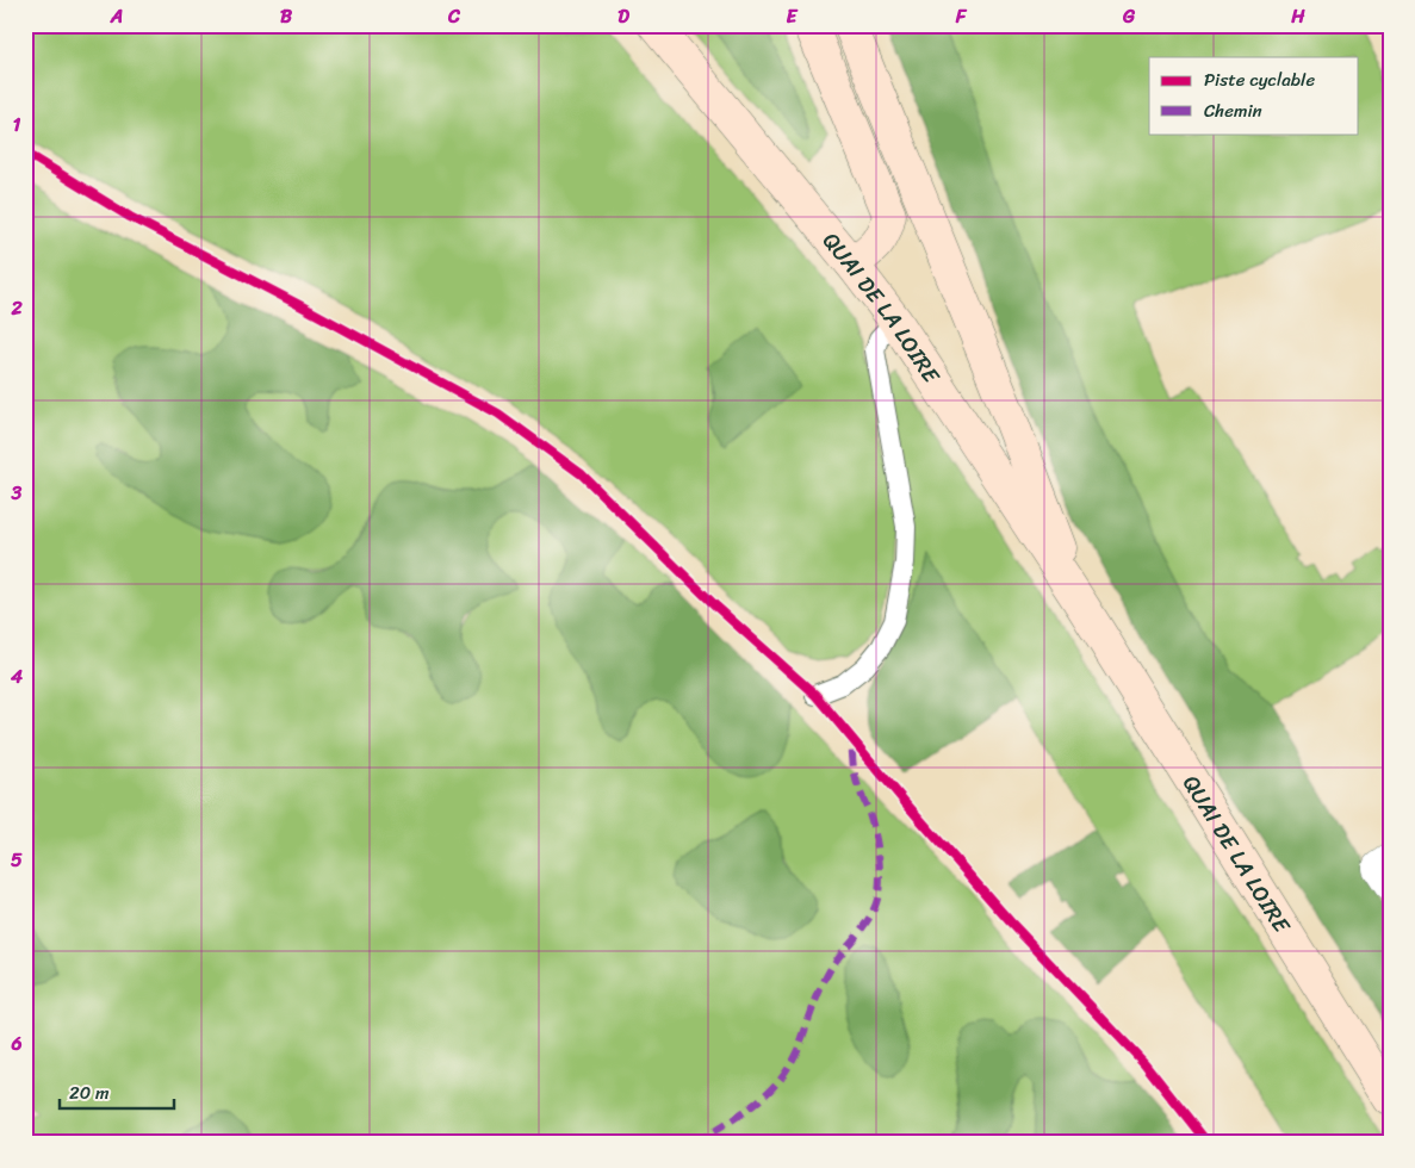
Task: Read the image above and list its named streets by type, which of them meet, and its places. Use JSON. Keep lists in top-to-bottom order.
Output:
{
  "streets": {
    "main road": ["QUAI DE LA LOIRE"]
  },
  "legend": ["Piste cyclable", "Chemin"],
  "scale_bar": "20 m",
  "grid": {
    "columns": [
      "A",
      "B",
      "C",
      "D",
      "E",
      "F",
      "G",
      "H"
    ],
    "rows": [
      "1",
      "2",
      "3",
      "4",
      "5",
      "6"
    ]
  }
}
